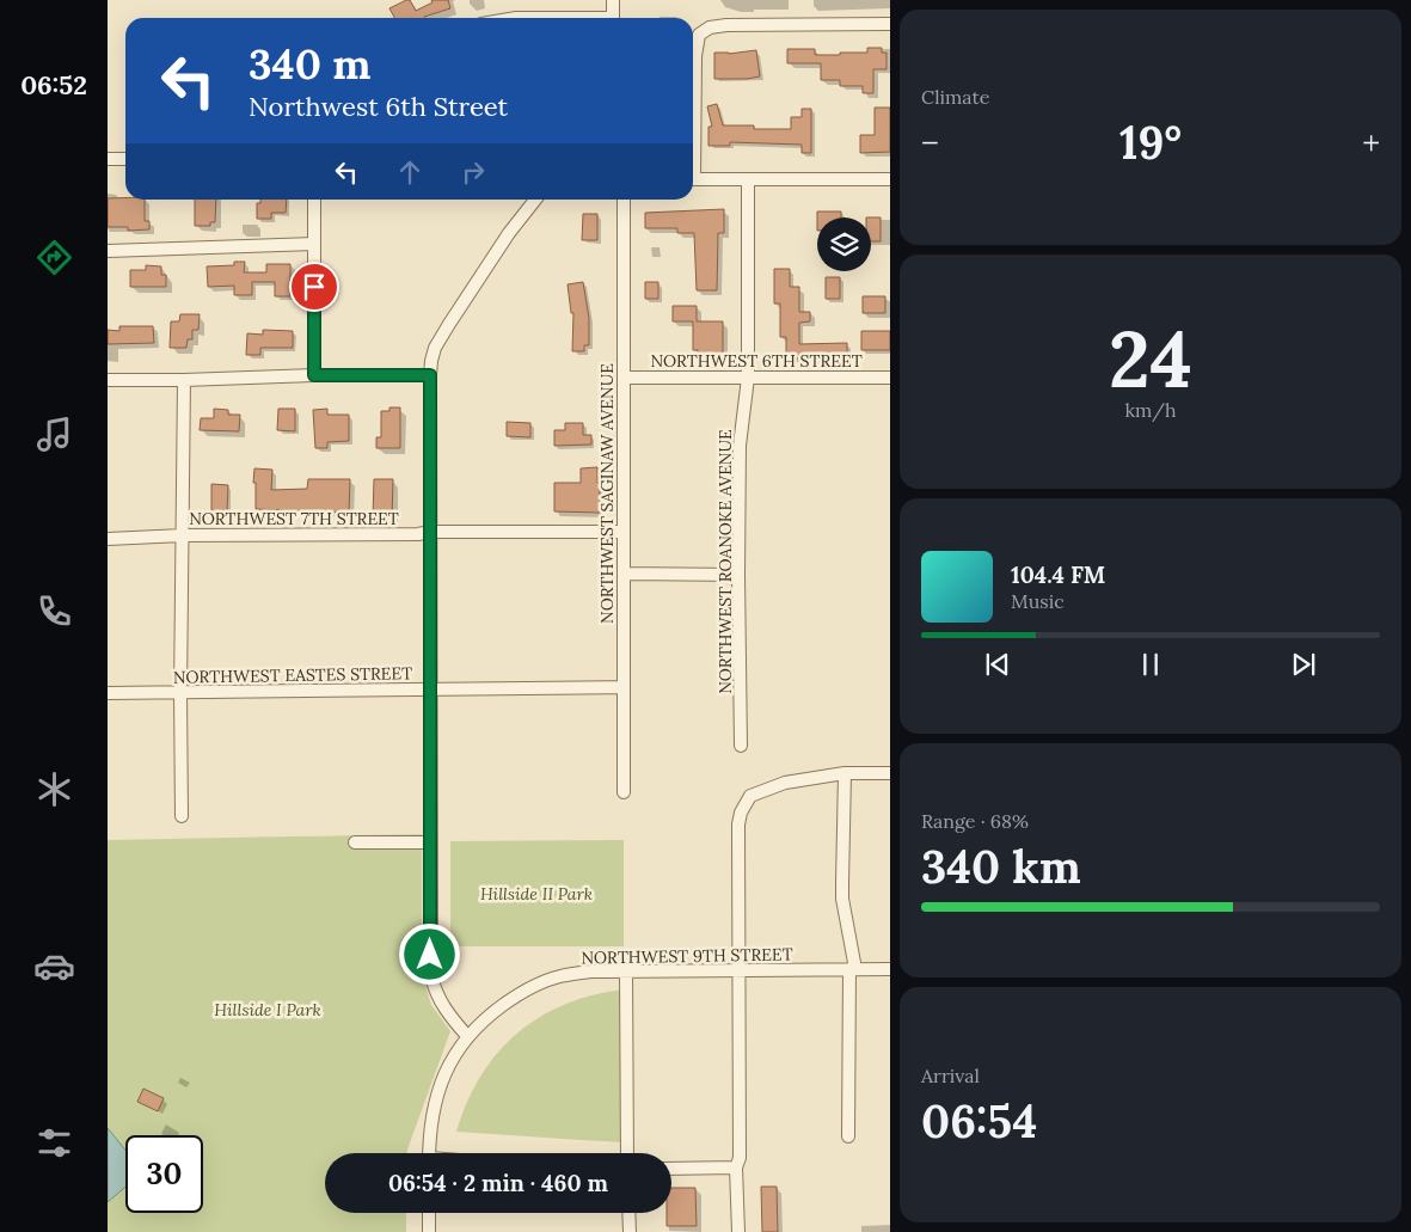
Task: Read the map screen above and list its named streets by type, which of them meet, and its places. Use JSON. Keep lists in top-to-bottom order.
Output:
{
  "streets": {
    "street": [
      "NORTHWEST 6TH STREET",
      "NORTHWEST SAGINAW AVENUE",
      "NORTHWEST 7TH STREET",
      "NORTHWEST ROANOKE AVENUE",
      "NORTHWEST EASTES STREET",
      "NORTHWEST 9TH STREET"
    ]
  },
  "crossings": [
    ["NORTHWEST 6TH STREET", "NORTHWEST SAGINAW AVENUE"],
    ["NORTHWEST 6TH STREET", "NORTHWEST ROANOKE AVENUE"],
    ["NORTHWEST SAGINAW AVENUE", "NORTHWEST 7TH STREET"],
    ["NORTHWEST SAGINAW AVENUE", "NORTHWEST EASTES STREET"]
  ],
  "parks": ["Hillside II Park", "Hillside I Park"],
  "page": {
    "tabs": "06:52",
    "tile": [
      "Climate",
      ["24", "km/h"],
      ["Range · 68%", "340 km"],
      ["Arrival", "06:54"]
    ],
    "turn": ["340 m", "Northwest 6th Street"],
    "heat": ["−", "19°", "+"],
    "song": ["104.4 FM", "Music"],
    "limit": "30",
    "trip": "06:54 · 2 min · 460 m"
  }
}
